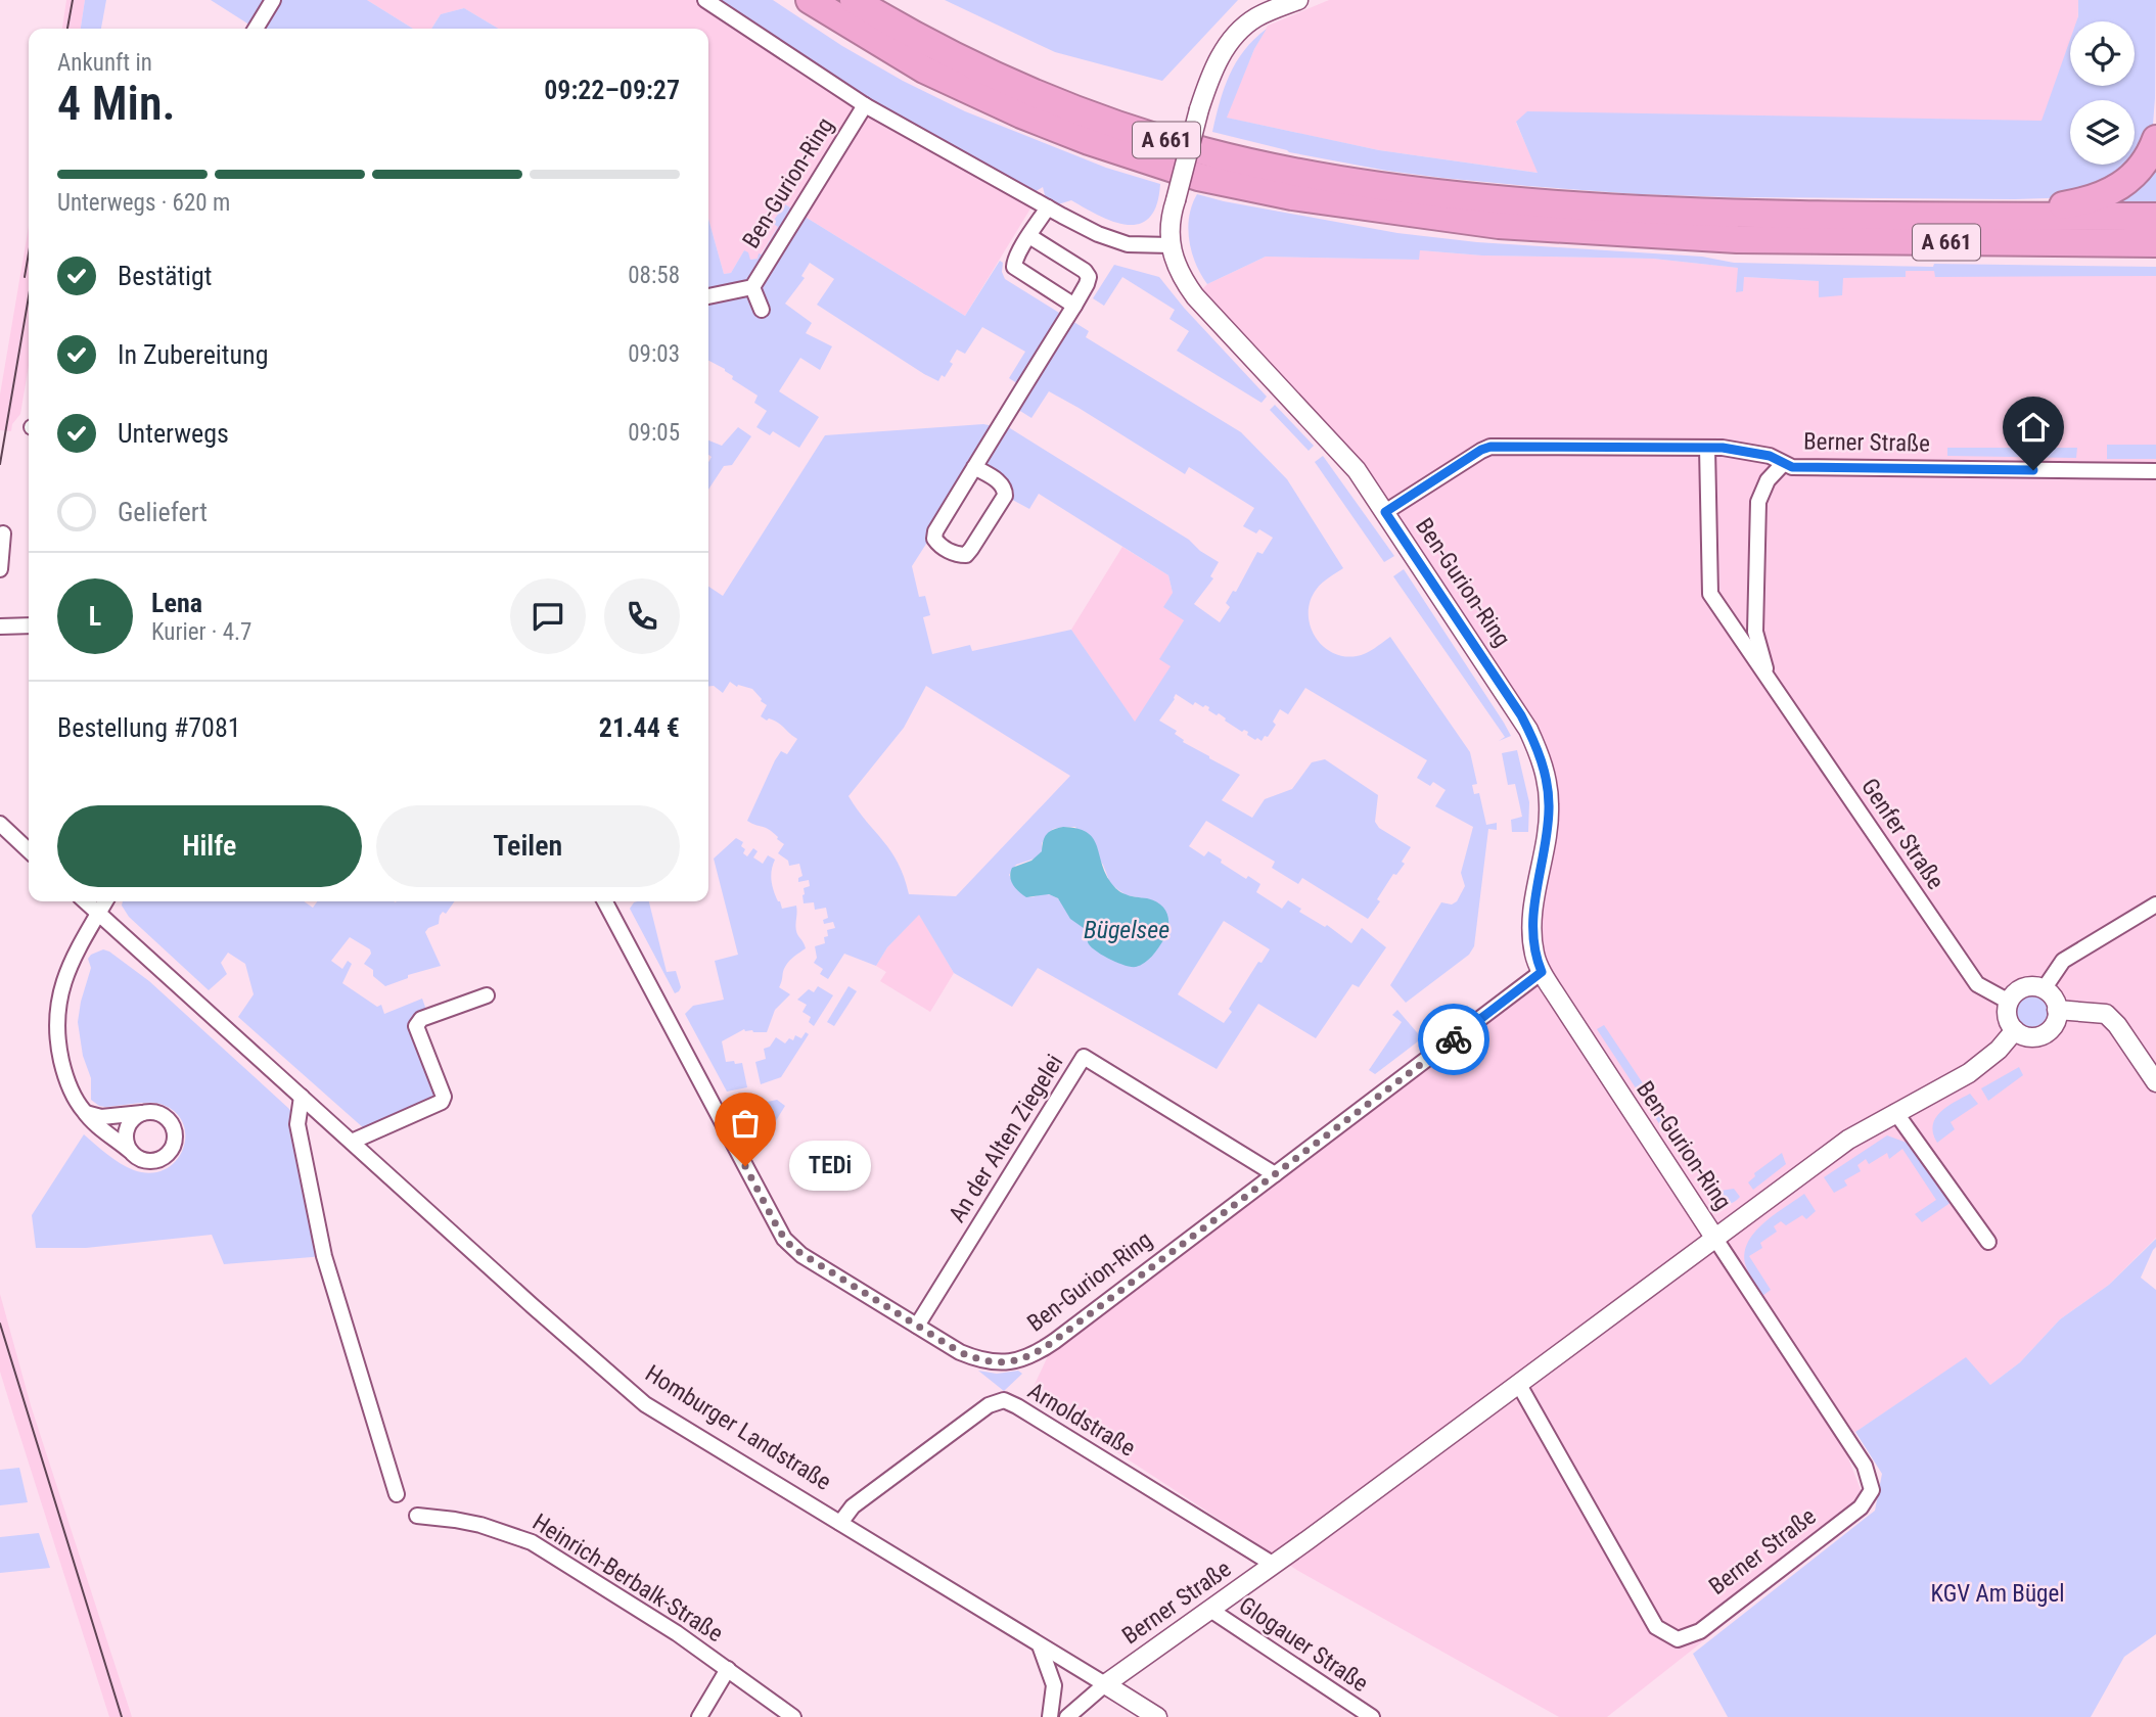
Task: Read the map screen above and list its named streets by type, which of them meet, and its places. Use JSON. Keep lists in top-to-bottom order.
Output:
{
  "streets": {
    "highway": ["A 661"],
    "street": [
      "Ben-Gurion-Ring",
      "Berner Straße",
      "Genfer Straße",
      "An der Alten Ziegelei",
      "Arnoldstraße",
      "Homburger Landstraße",
      "Heinrich-Berbalk-Straße",
      "Glogauer Straße"
    ]
  },
  "crossings": [
    ["Ben-Gurion-Ring", "Berner Straße"],
    ["Ben-Gurion-Ring", "An der Alten Ziegelei"],
    ["Berner Straße", "Genfer Straße"],
    ["Berner Straße", "Arnoldstraße"],
    ["Berner Straße", "Homburger Landstraße"],
    ["Berner Straße", "Glogauer Straße"],
    ["Arnoldstraße", "Homburger Landstraße"]
  ],
  "water": ["Bügelsee"],
  "parks": ["KGV Am Bügel"],
  "places": ["TEDi"],
  "page": {
    "heading": ["4 Min.", "Ankunft in", "09:22–09:27"],
    "panel": [
      "Lena",
      "Kurier · 4.7",
      "Bestellung #7081",
      "21.44 €"
    ],
    "bar": "Unterwegs · 620 m",
    "list": [
      ["Bestätigt", "08:58"],
      ["In Zubereitung", "09:03"],
      ["Unterwegs", "09:05"],
      "Geliefert"
    ],
    "round": "L",
    "buttons": ["Hilfe", "Teilen"],
    "bubble": "TEDi"
  }
}
